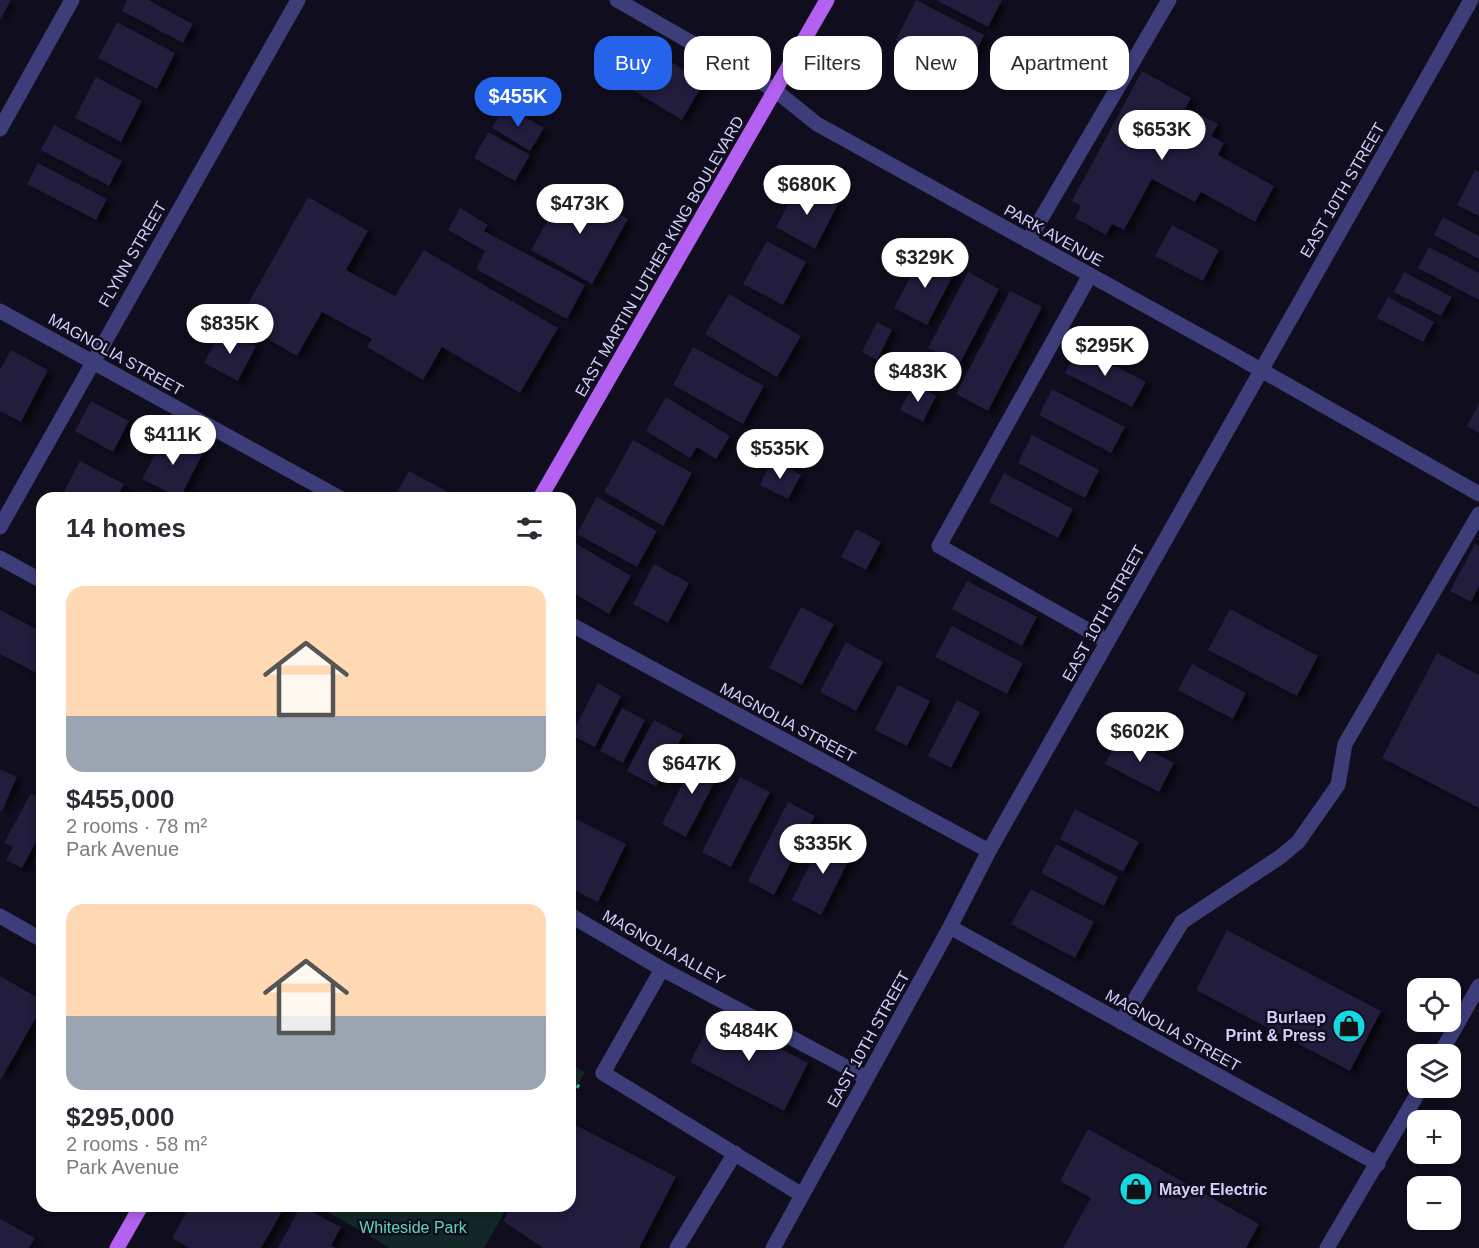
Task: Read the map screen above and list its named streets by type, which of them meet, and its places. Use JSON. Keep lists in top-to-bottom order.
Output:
{
  "streets": {
    "main road": ["EAST MARTIN LUTHER KING BOULEVARD"],
    "street": [
      "EAST 10TH STREET",
      "PARK AVENUE",
      "FLYNN STREET",
      "MAGNOLIA STREET",
      "MAGNOLIA ALLEY"
    ]
  },
  "crossings": [
    ["EAST 10TH STREET", "PARK AVENUE"],
    ["EAST 10TH STREET", "MAGNOLIA STREET"],
    ["EAST 10TH STREET", "MAGNOLIA ALLEY"],
    ["PARK AVENUE", "EAST MARTIN LUTHER KING BOULEVARD"],
    ["FLYNN STREET", "MAGNOLIA STREET"]
  ],
  "parks": ["Whiteside Park"],
  "places": {
    "shop": ["Burlaep Print & Press", "Mayer Electric"]
  },
  "page": {
    "chip": [
      "Buy",
      "Rent",
      "Filters",
      "New",
      "Apartment"
    ],
    "price": [
      "$455K",
      "$653K",
      "$680K",
      "$473K",
      "$329K",
      "$835K",
      "$295K",
      "$483K",
      "$411K",
      "$535K",
      "$602K",
      "$647K",
      "$335K",
      "$484K"
    ],
    "heading": "14 homes",
    "list": [
      {
        "name": "$455,000",
        "note": "2 rooms · 78 m² · Park Avenue"
      },
      {
        "name": "$295,000",
        "note": "2 rooms · 58 m² · Park Avenue"
      }
    ],
    "map_buttons": ["+", "−"]
  }
}
